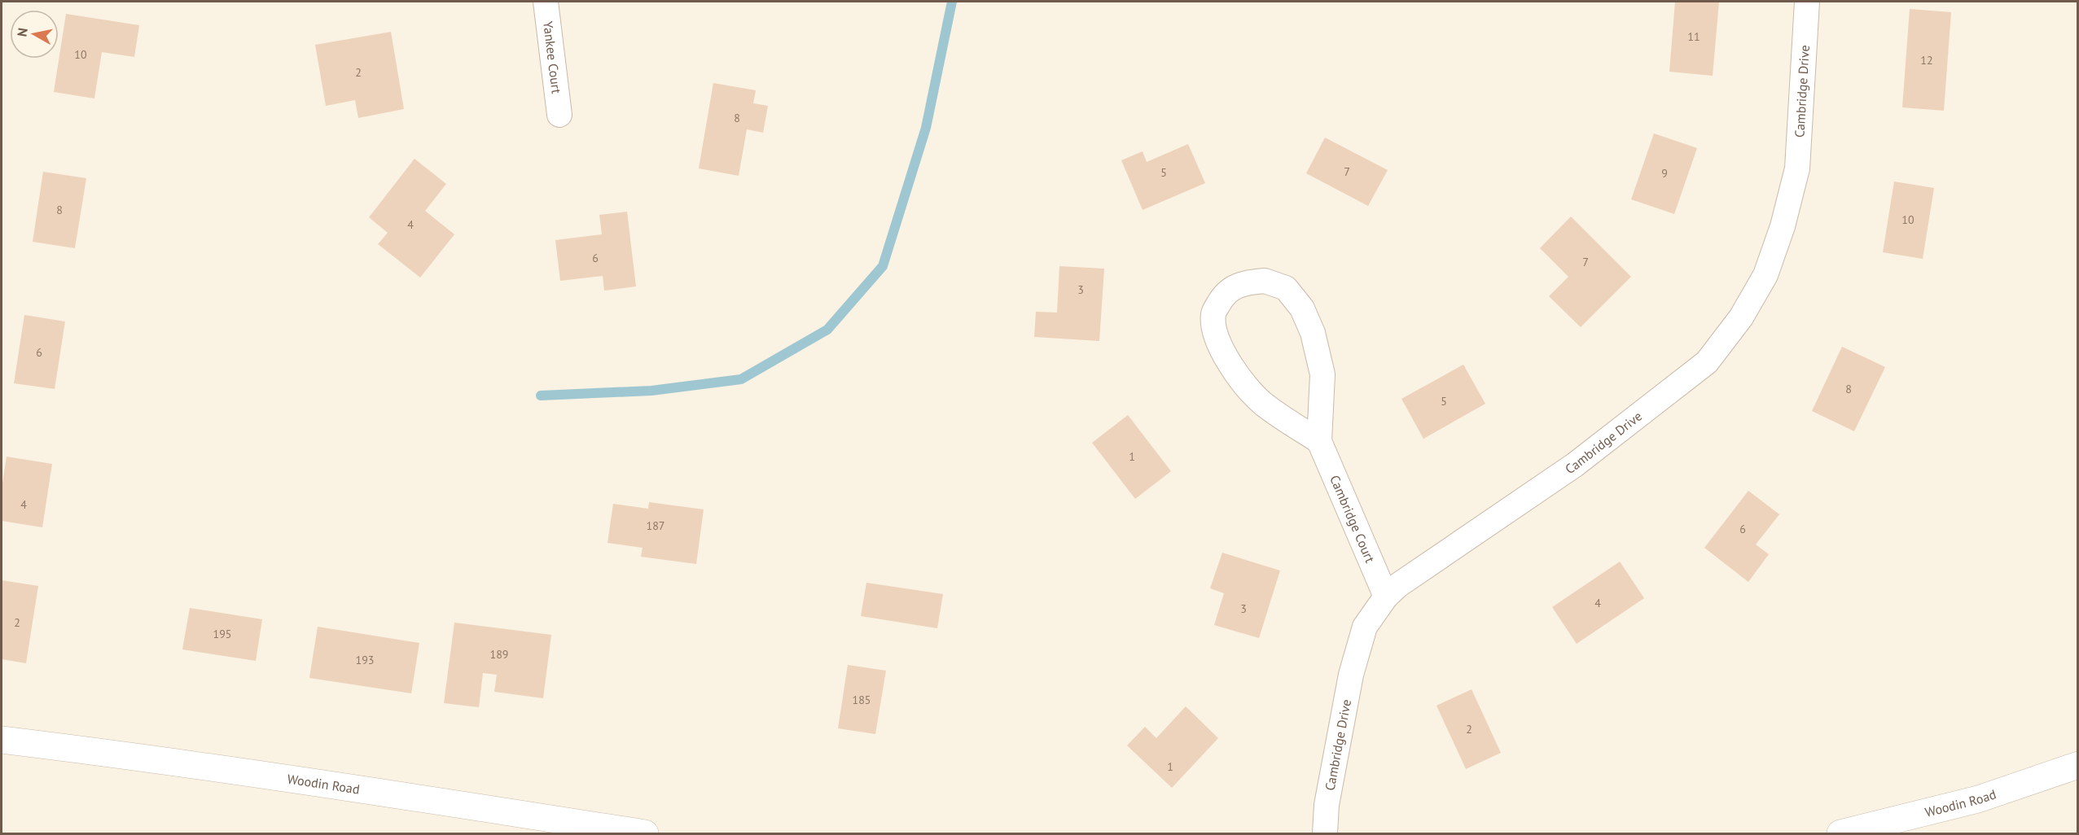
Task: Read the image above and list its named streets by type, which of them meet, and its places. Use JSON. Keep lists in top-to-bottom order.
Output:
{
  "streets": {
    "street": [
      "Yankee Court",
      "Cambridge Drive",
      "Cambridge Court",
      "Woodin Road"
    ]
  },
  "crossings": [
    ["Cambridge Drive", "Cambridge Court"]
  ],
  "house_numbers": [
    "11",
    "10",
    "12",
    "2",
    "8",
    "7",
    "5",
    "9",
    "8",
    "10",
    "4",
    "6",
    "7",
    "3",
    "6",
    "8",
    "5",
    "1",
    "4",
    "187",
    "6",
    "4",
    "3",
    "2",
    "195",
    "189",
    "193",
    "185",
    "2",
    "1"
  ],
  "north": "left"
}
